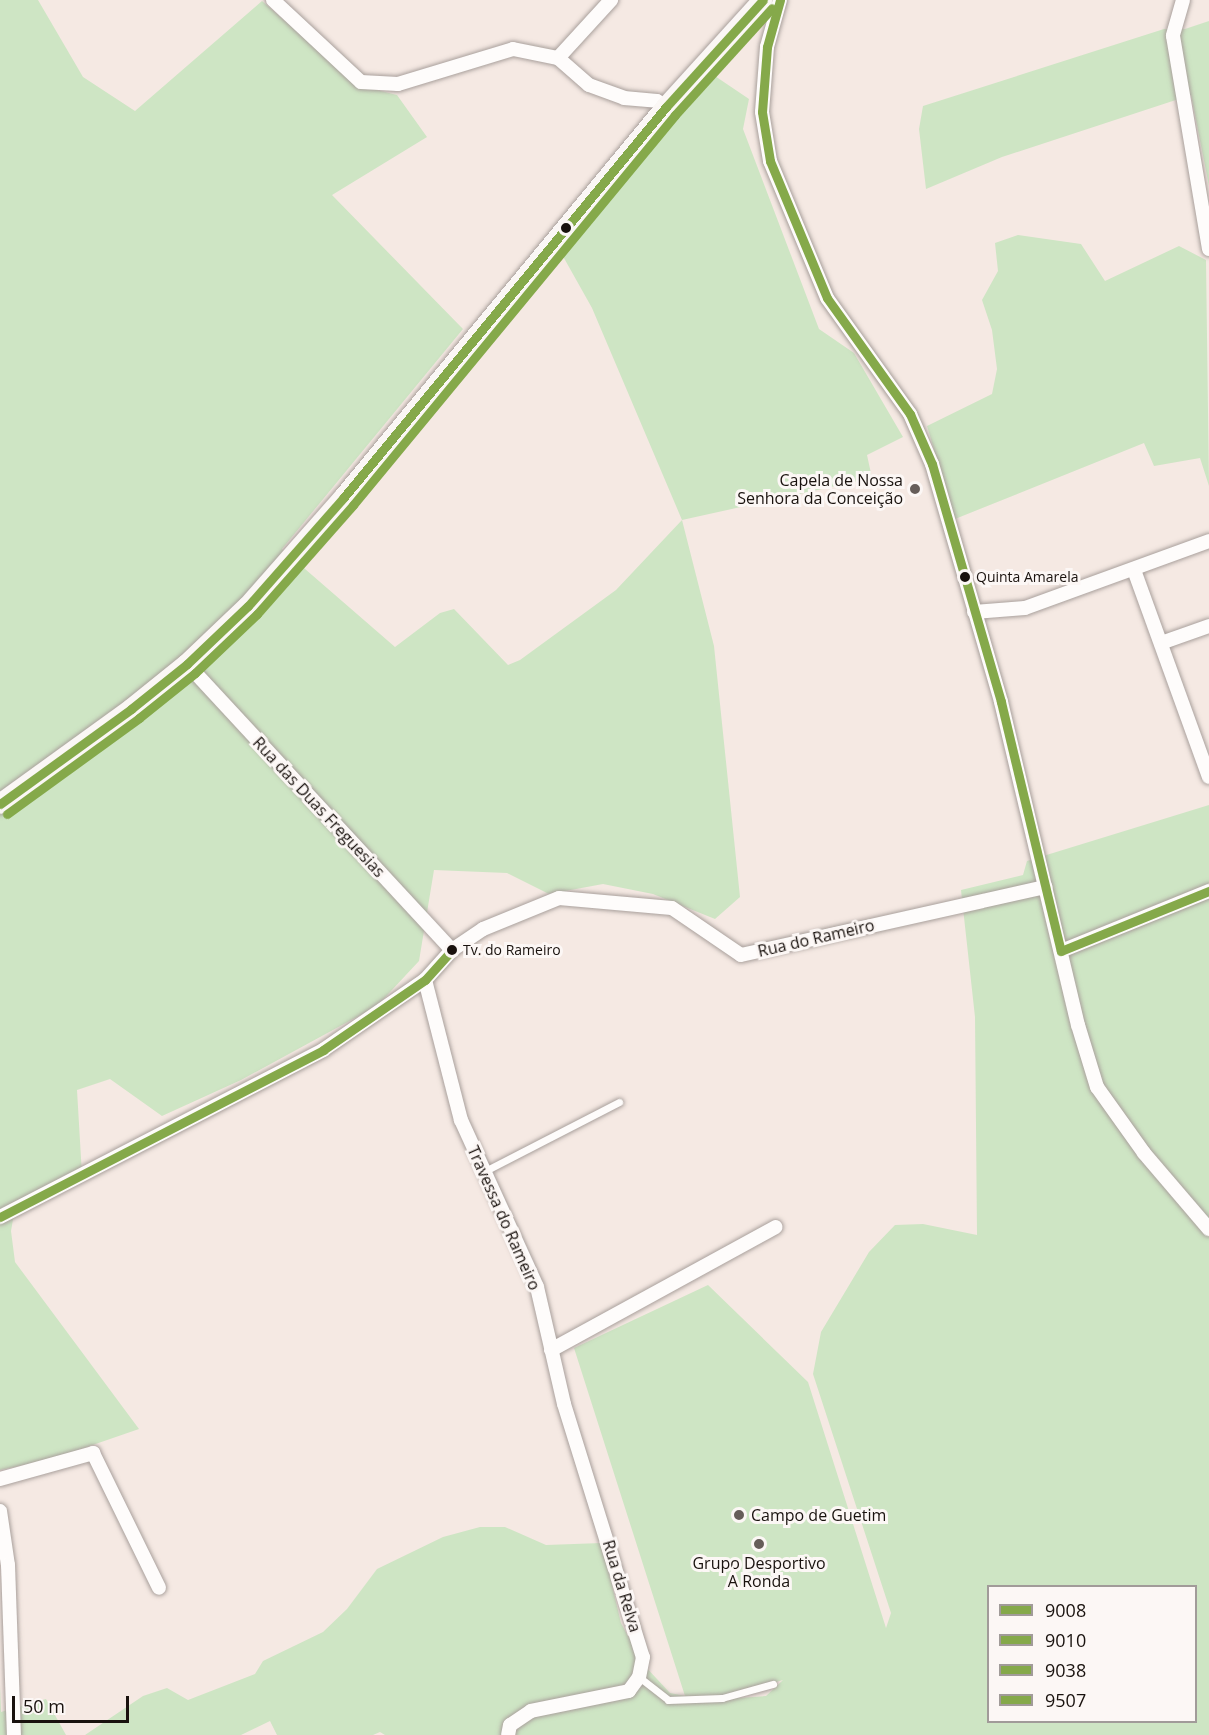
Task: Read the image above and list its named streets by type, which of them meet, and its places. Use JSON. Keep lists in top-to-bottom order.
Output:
{
  "streets": {
    "street": [
      "Rua das Duas Freguesias",
      "Rua do Rameiro",
      "Travessa do Rameiro",
      "Rua da Relva"
    ]
  },
  "crossings": [
    ["Rua das Duas Freguesias", "Rua do Rameiro"],
    ["Rua do Rameiro", "Travessa do Rameiro"],
    ["Travessa do Rameiro", "Rua da Relva"]
  ],
  "places": [
    "Capela de Nossa Senhora da Conceição",
    "Quinta Amarela",
    "Tv. do Rameiro",
    "Campo de Guetim",
    "Grupo Desportivo A Ronda"
  ],
  "lines": [
    "transit line 9008",
    "transit line 9010",
    "transit line 9038",
    "transit line 9507"
  ],
  "legend": [
    "9008",
    "9010",
    "9038",
    "9507"
  ],
  "scale_bar": "50 m"
}
